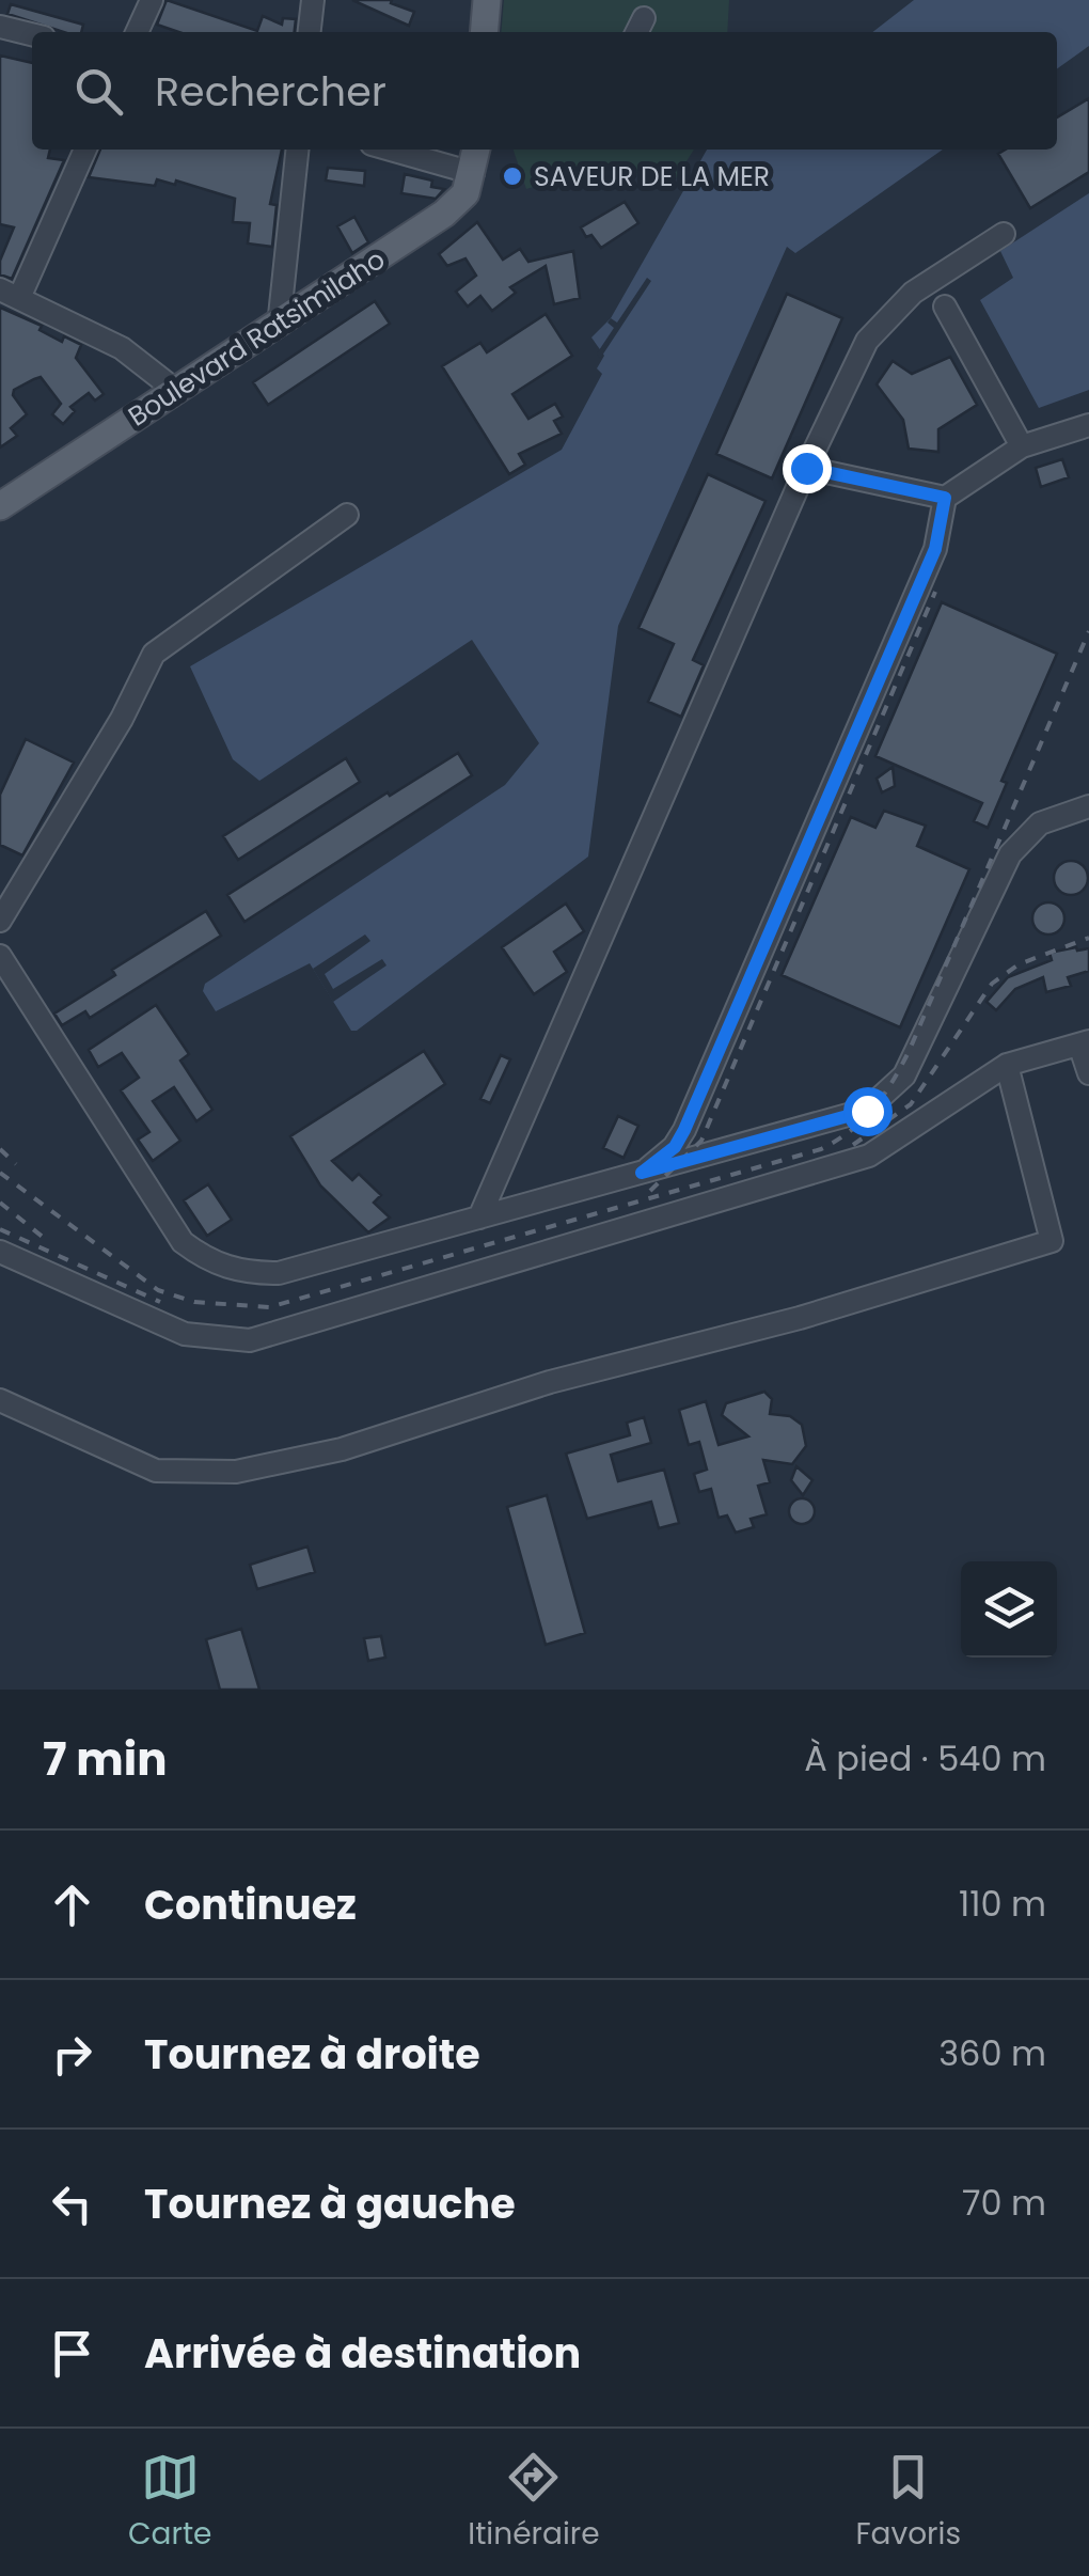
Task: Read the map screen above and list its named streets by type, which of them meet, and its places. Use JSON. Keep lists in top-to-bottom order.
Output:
{
  "streets": {
    "main road": ["Boulevard Ratsimilaho"]
  },
  "places": ["SAVEUR DE LA MER"],
  "page": {
    "search": "Rechercher",
    "heading": ["7 min", "À pied · 540 m"],
    "list": [
      ["Continuez", "110 m"],
      ["Tournez à droite", "360 m"],
      ["Tournez à gauche", "70 m"],
      "Arrivée à destination"
    ],
    "nav": ["Carte", "Itinéraire", "Favoris"]
  }
}
